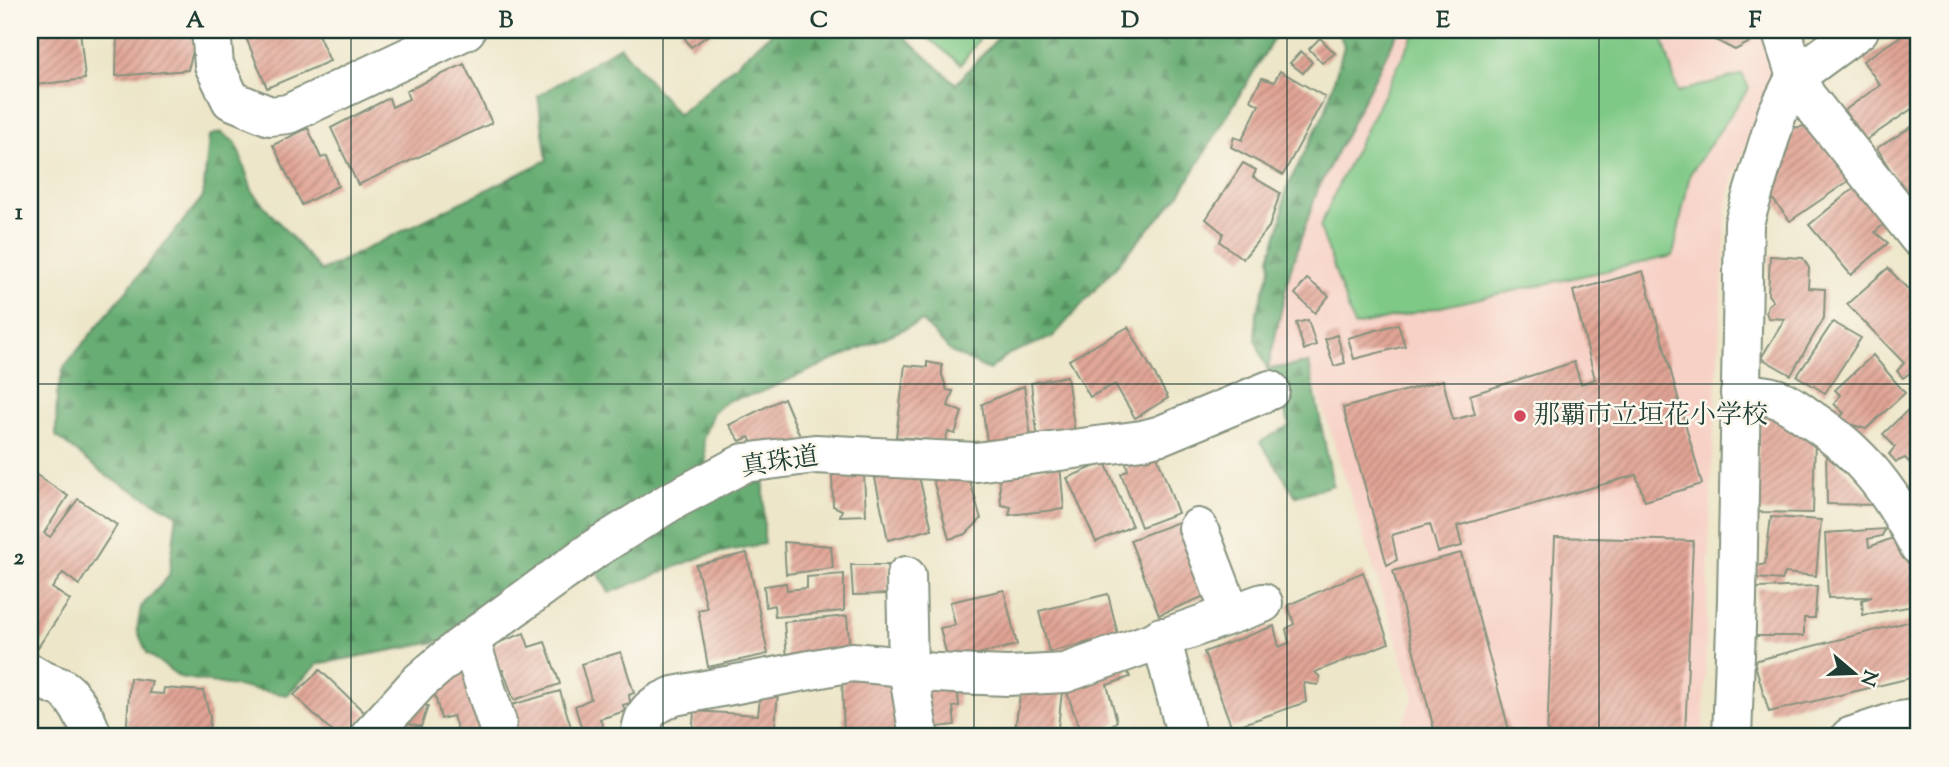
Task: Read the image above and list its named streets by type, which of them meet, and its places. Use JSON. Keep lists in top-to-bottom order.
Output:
{
  "streets": {
    "street": ["真珠道"]
  },
  "places": ["那覇市立垣花小学校"],
  "north": "right",
  "grid": {
    "columns": [
      "A",
      "B",
      "C",
      "D",
      "E",
      "F"
    ],
    "rows": ["1", "2"]
  }
}
